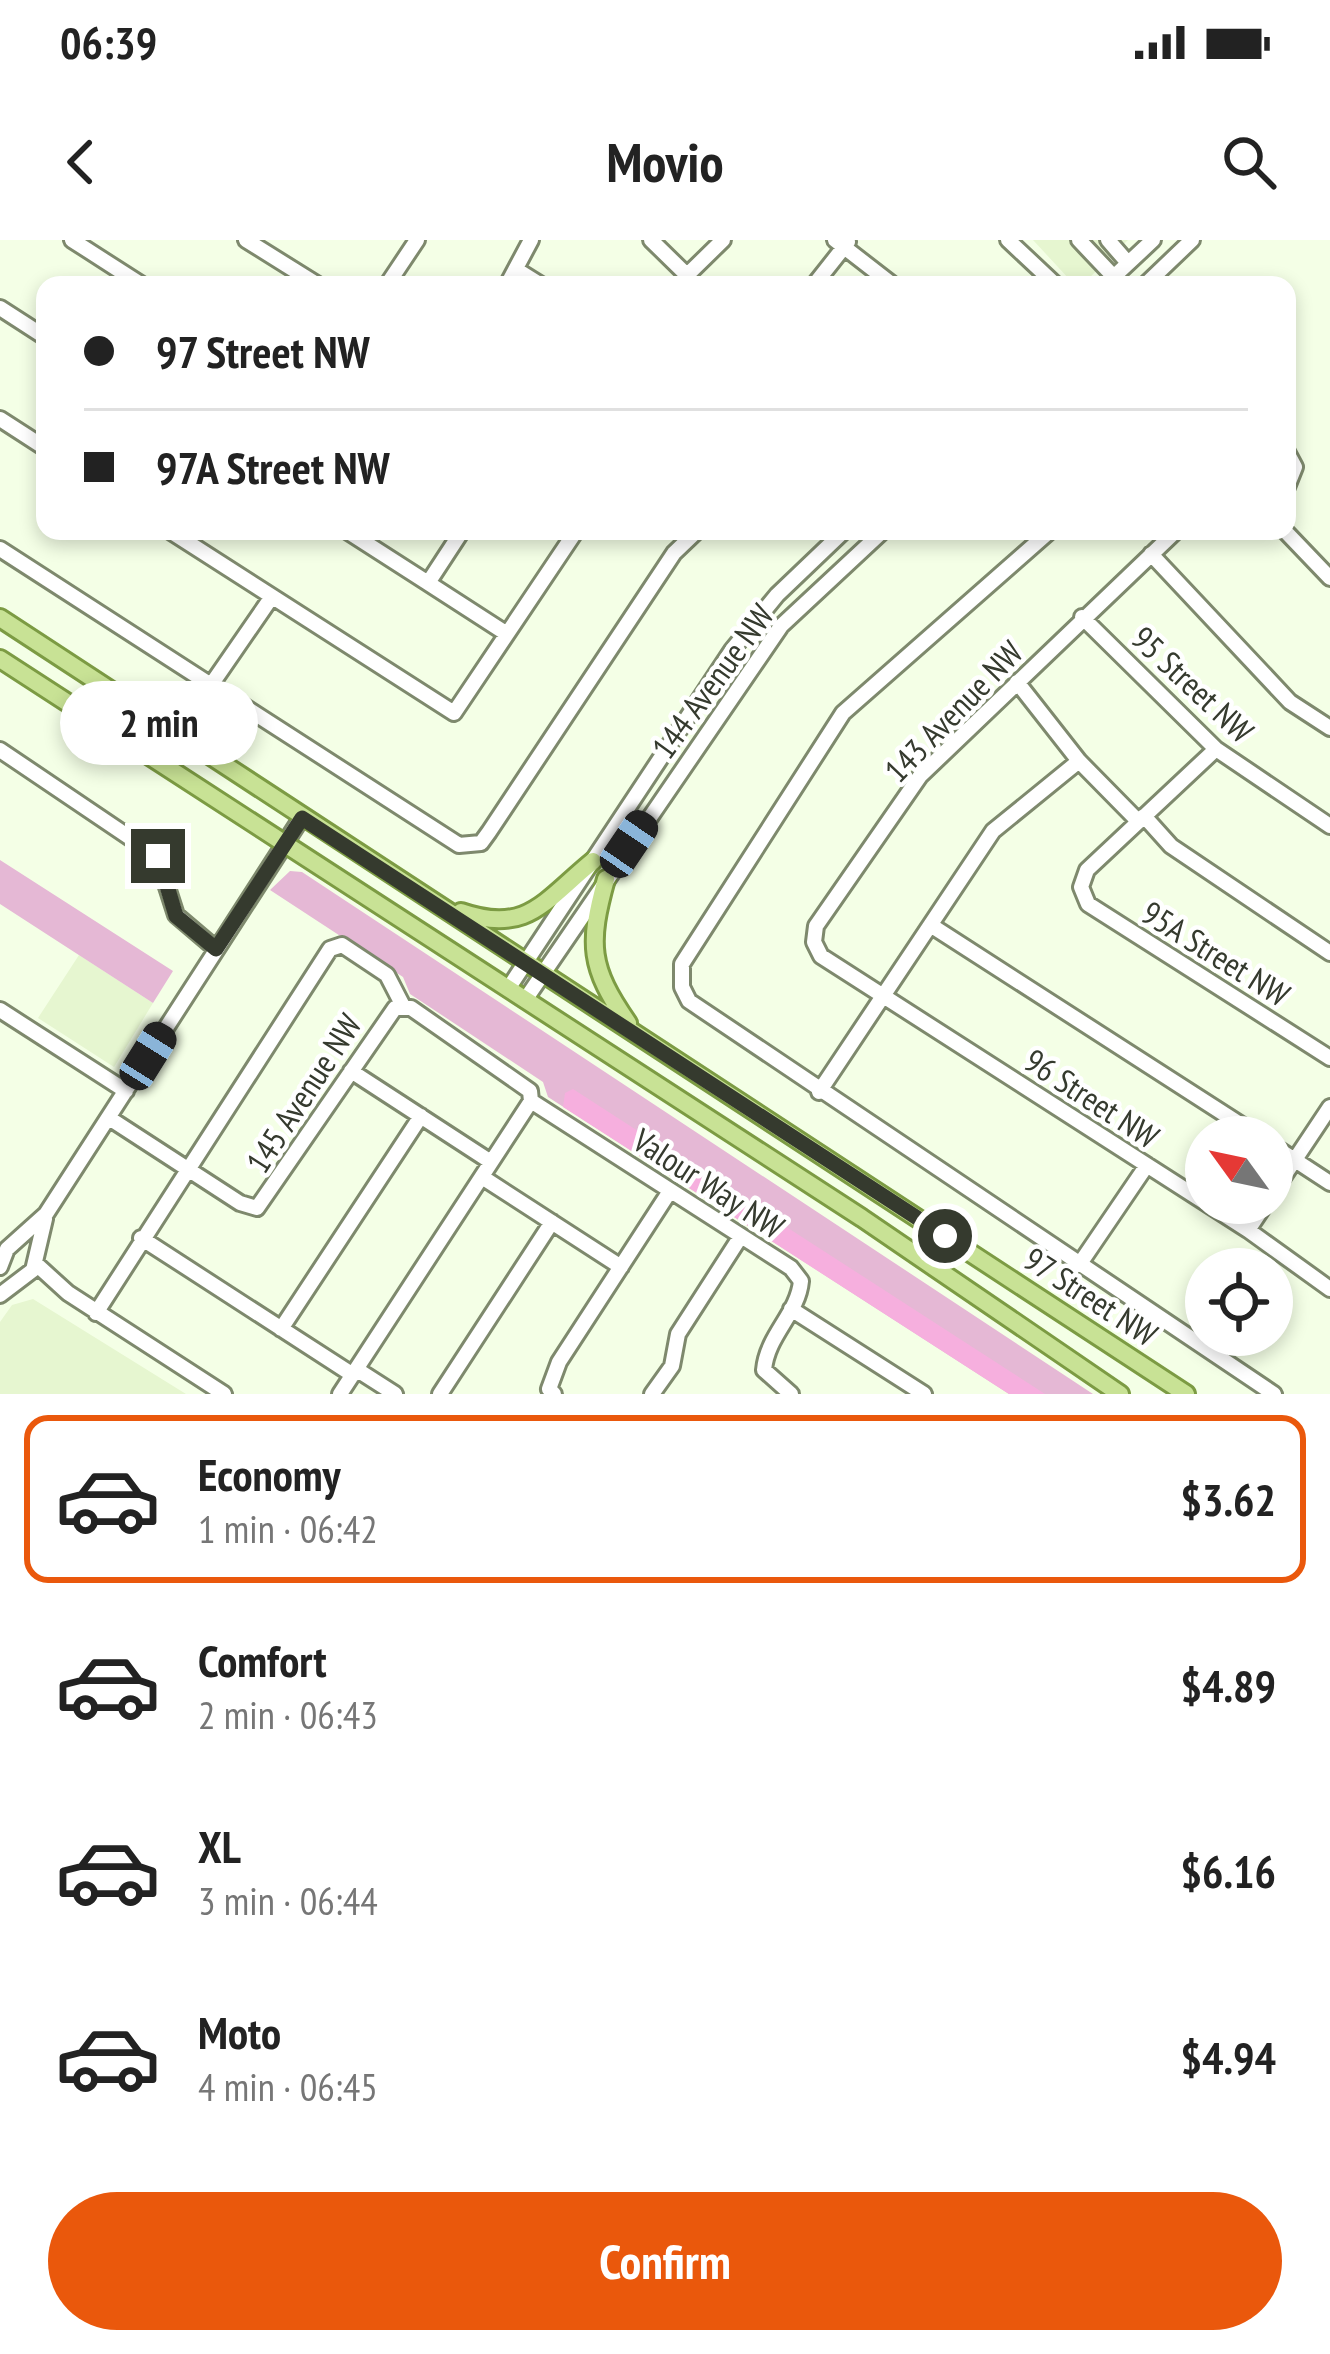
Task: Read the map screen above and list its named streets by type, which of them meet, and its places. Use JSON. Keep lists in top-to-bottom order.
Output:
{
  "streets": {
    "main road": ["97 Street NW"],
    "street": [
      "144 Avenue NW",
      "95 Street NW",
      "143 Avenue NW",
      "95A Street NW",
      "145 Avenue NW",
      "96 Street NW",
      "Valour Way NW"
    ]
  },
  "crossings": [
    ["144 Avenue NW", "97 Street NW"],
    ["95 Street NW", "143 Avenue NW"],
    ["143 Avenue NW", "96 Street NW"],
    ["145 Avenue NW", "Valour Way NW"]
  ],
  "north": "top left",
  "page": {
    "status": "06:39",
    "header": "Movio",
    "banner": ["97 Street NW", "97A Street NW"],
    "bubble": "2 min",
    "list": [
      {
        "name": "Economy",
        "note": "1 min · 06:42",
        "value": "$3.62"
      },
      {
        "name": "Comfort",
        "note": "2 min · 06:43",
        "value": "$4.89"
      },
      {
        "name": "XL",
        "note": "3 min · 06:44",
        "value": "$6.16"
      },
      {
        "name": "Moto",
        "note": "4 min · 06:45",
        "value": "$4.94"
      }
    ],
    "buttons": "Confirm"
  }
}
